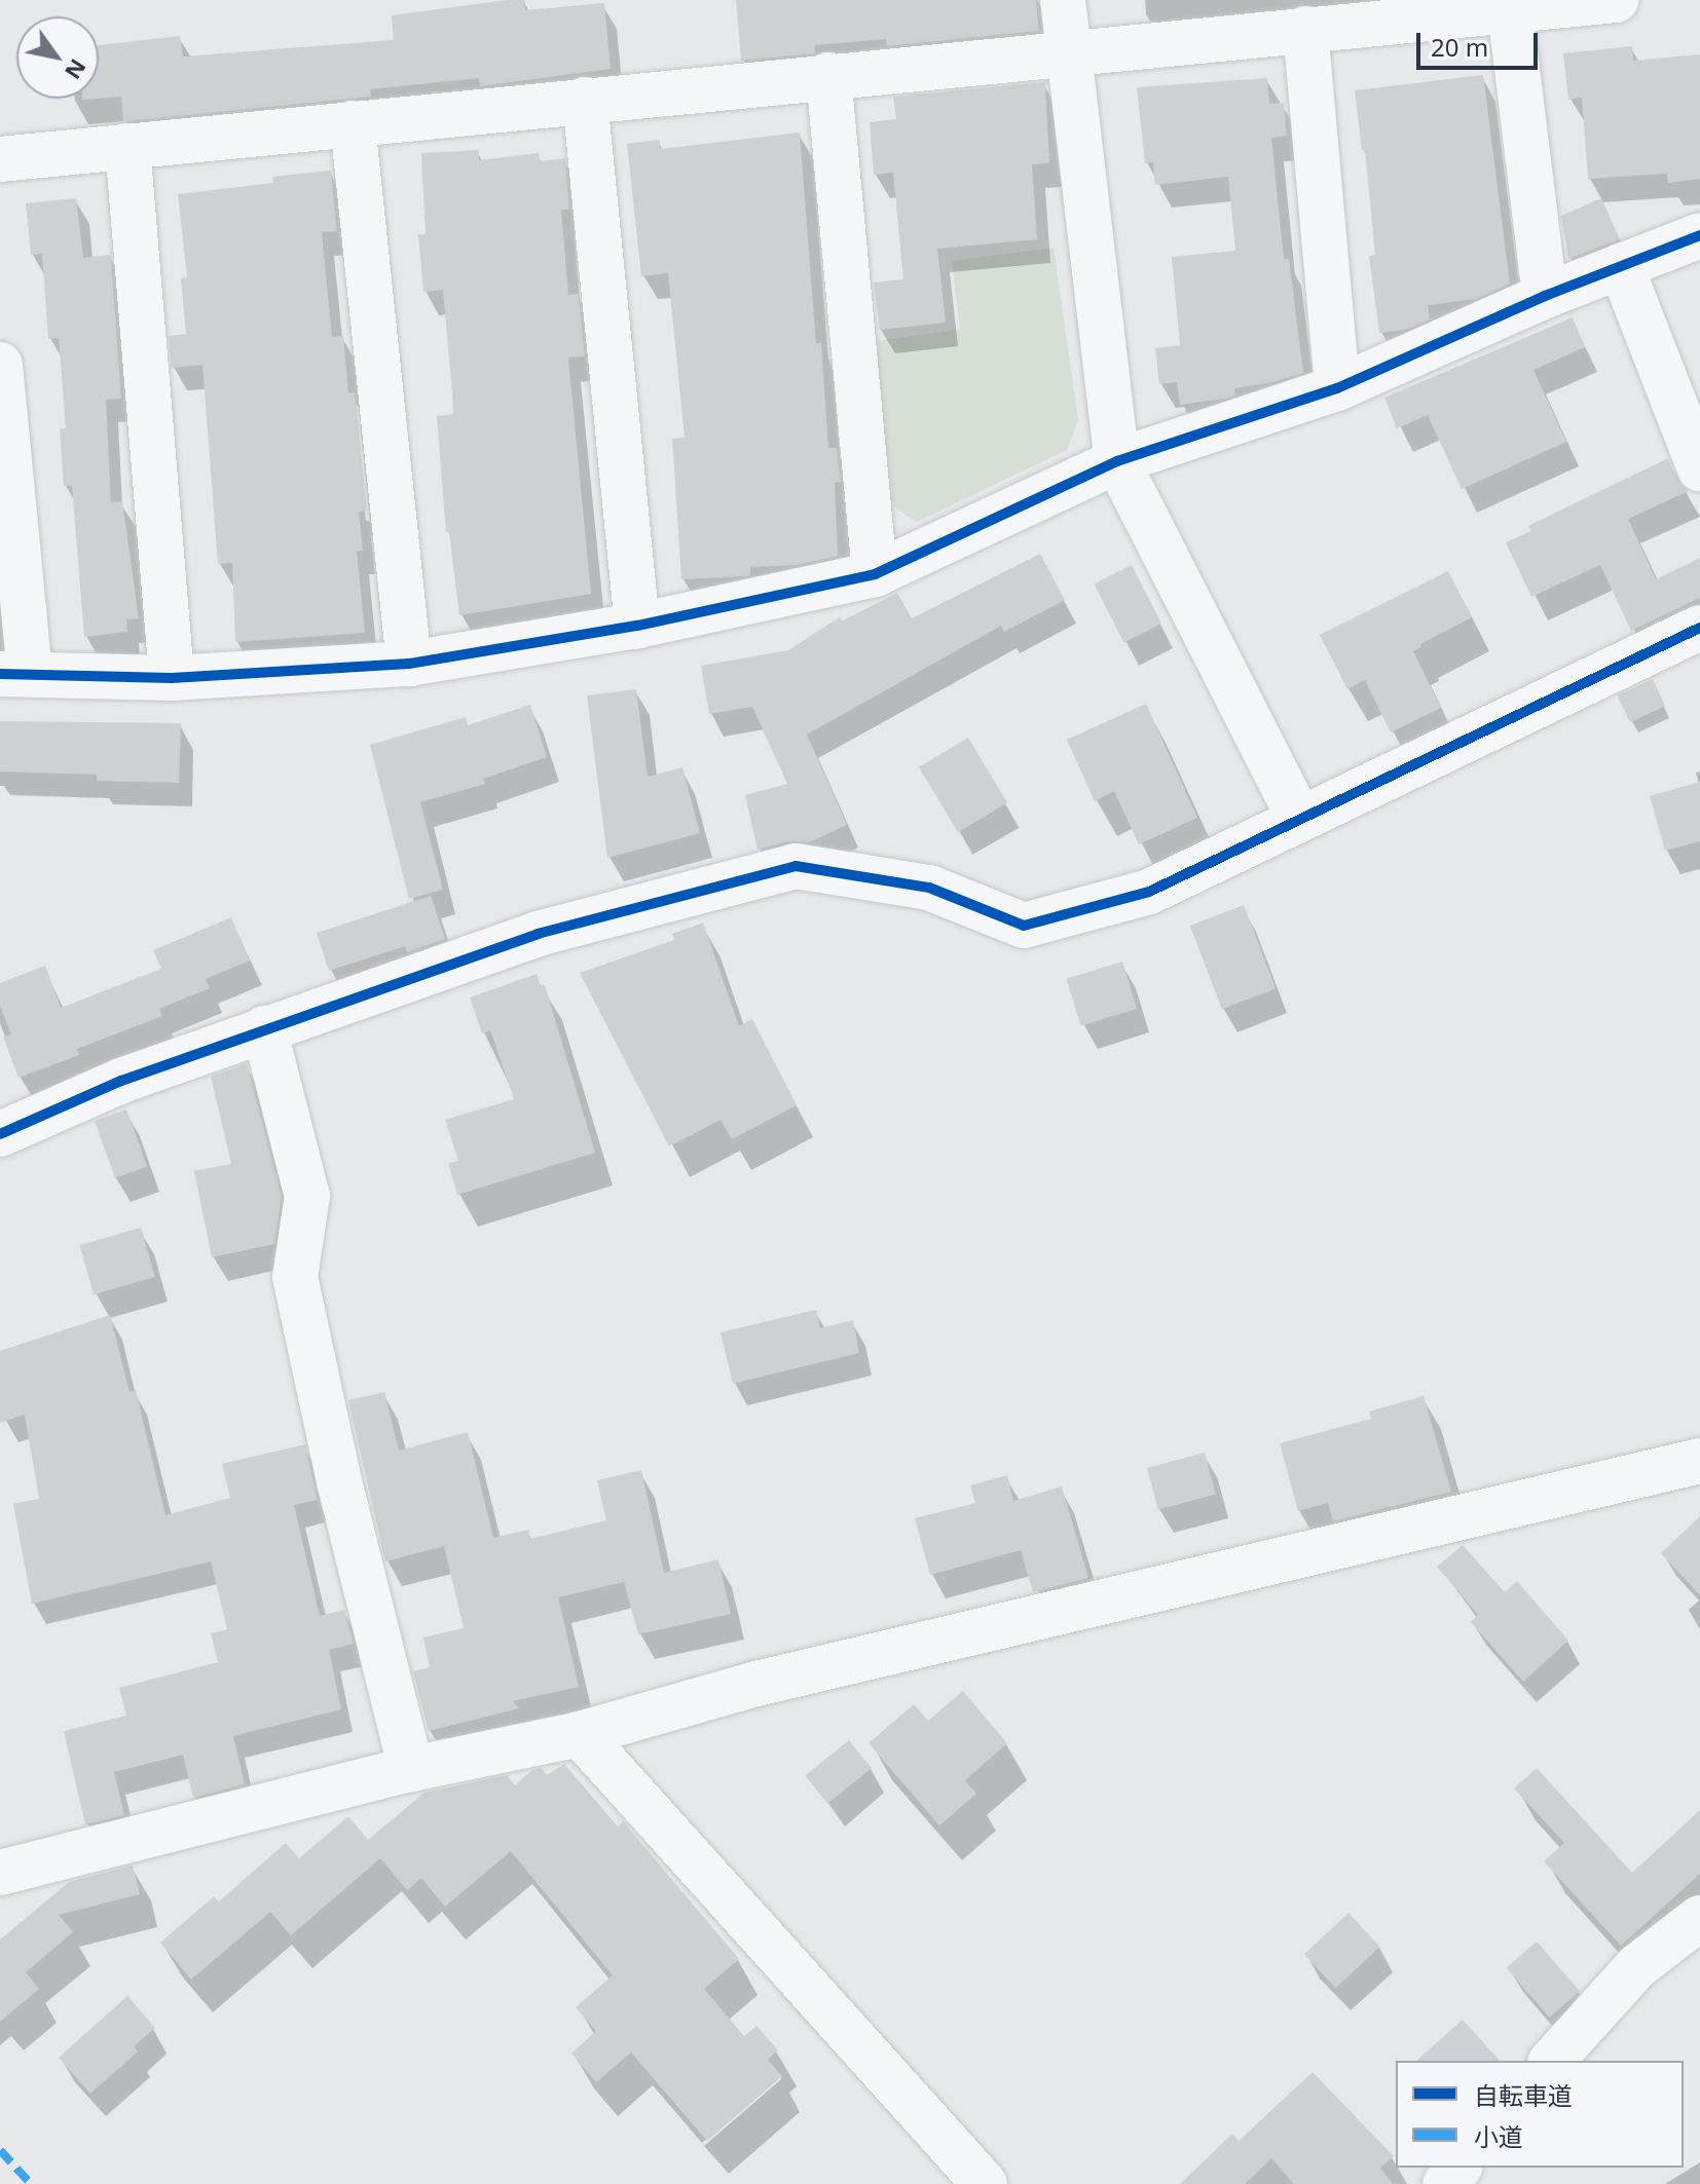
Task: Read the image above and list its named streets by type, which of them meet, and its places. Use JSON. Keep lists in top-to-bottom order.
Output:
{
  "legend": ["自転車道", "小道"],
  "scale_bar": "20 m",
  "north": "bottom right"
}
